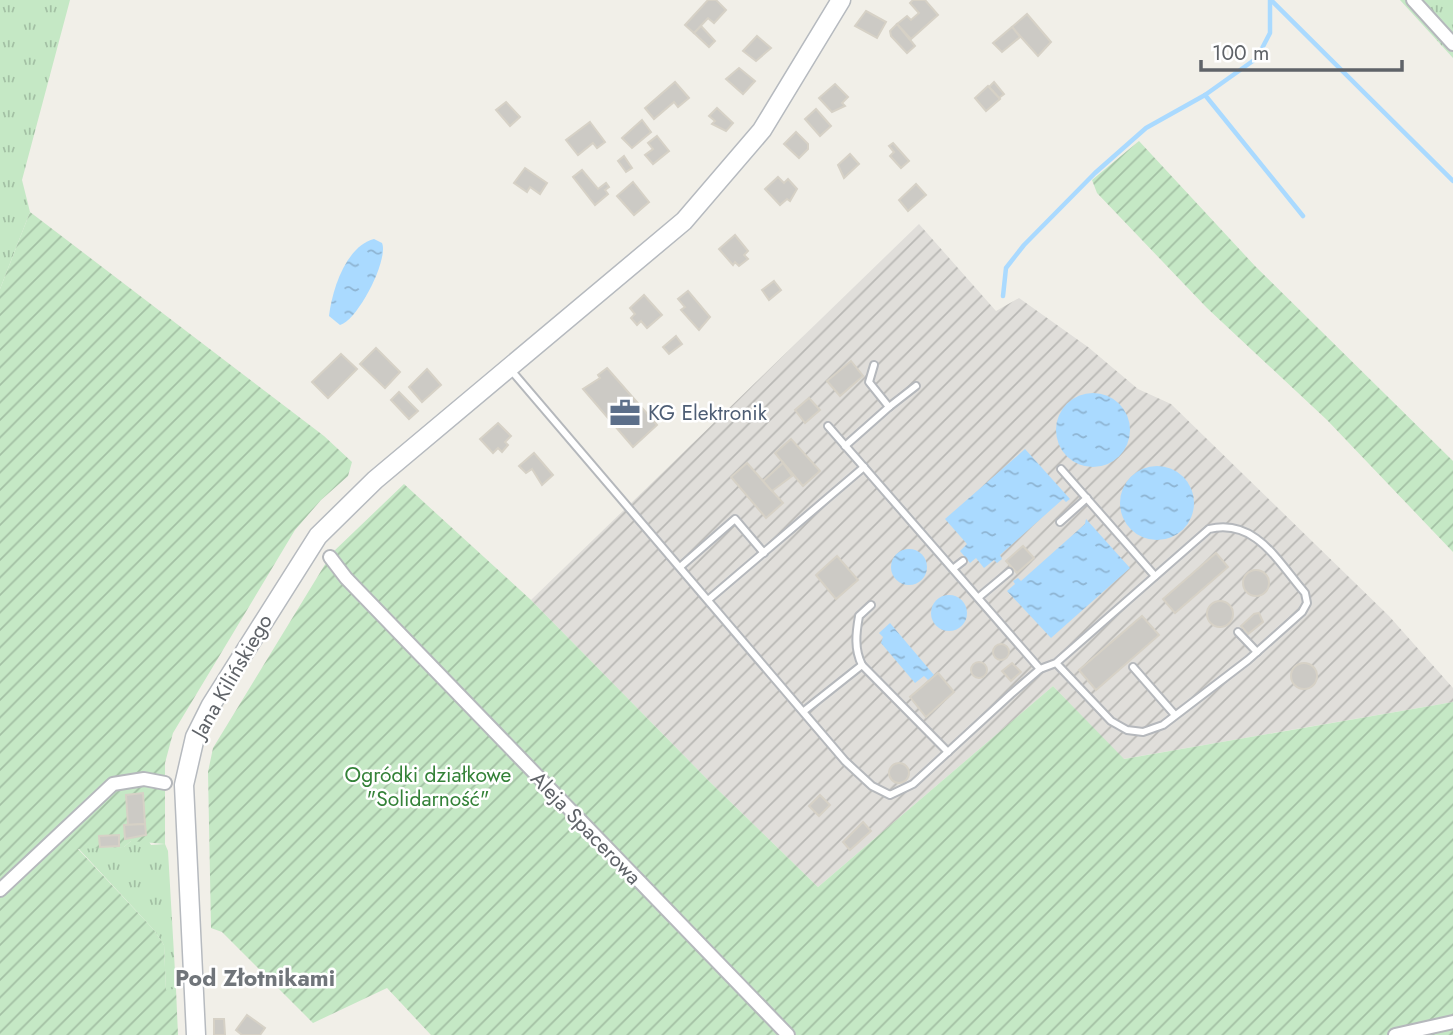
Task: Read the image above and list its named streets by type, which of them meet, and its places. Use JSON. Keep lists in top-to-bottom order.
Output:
{
  "streets": {
    "street": ["Jana Kilińskiego", "Aleja Spacerowa"]
  },
  "districts": ["Pod Złotnikami"],
  "parks": ["Ogródki działkowe \"Solidarność\""],
  "places": {
    "office": ["KG Elektronik"]
  },
  "scale_bar": "100 m"
}
